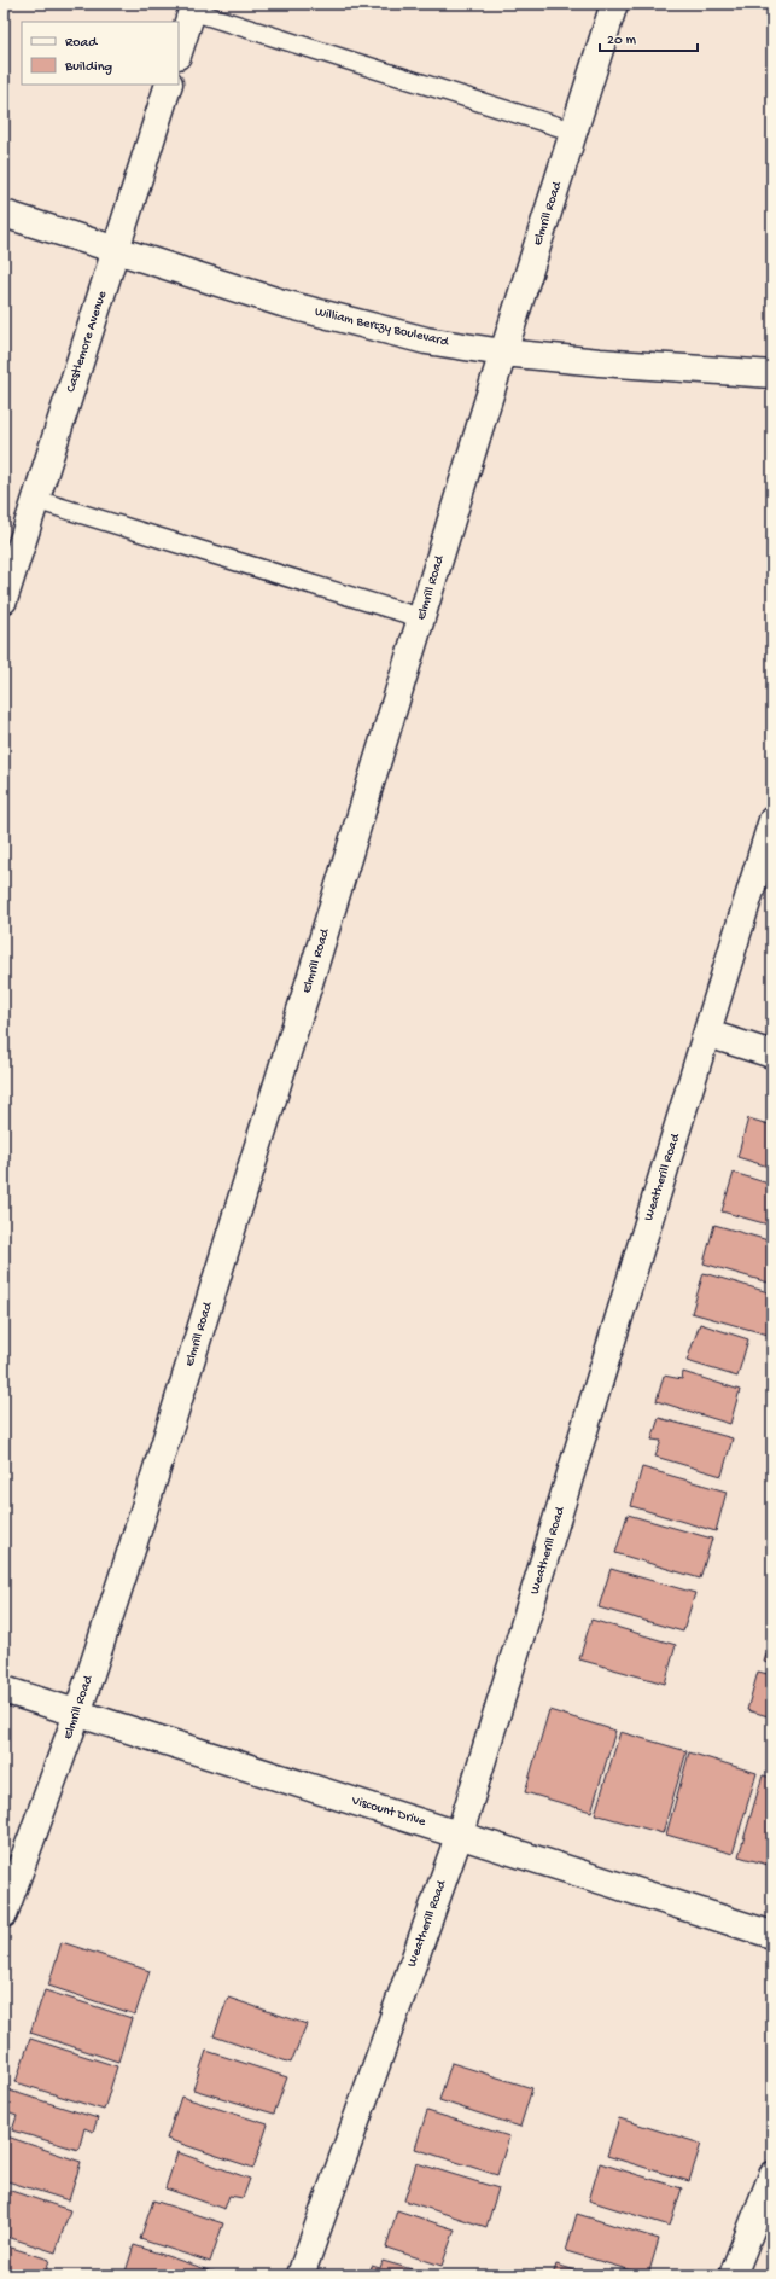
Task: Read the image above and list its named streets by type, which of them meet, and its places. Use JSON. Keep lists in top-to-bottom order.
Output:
{
  "streets": {
    "street": [
      "Elmrill Road",
      "William Berczy Boulevard",
      "Castlemore Avenue",
      "Weatherill Road",
      "Viscount Drive"
    ]
  },
  "crossings": [
    ["Elmrill Road", "William Berczy Boulevard"],
    ["Elmrill Road", "Viscount Drive"],
    ["William Berczy Boulevard", "Castlemore Avenue"],
    ["Weatherill Road", "Viscount Drive"]
  ],
  "legend": ["Road", "Building"],
  "scale_bar": "20 m"
}
